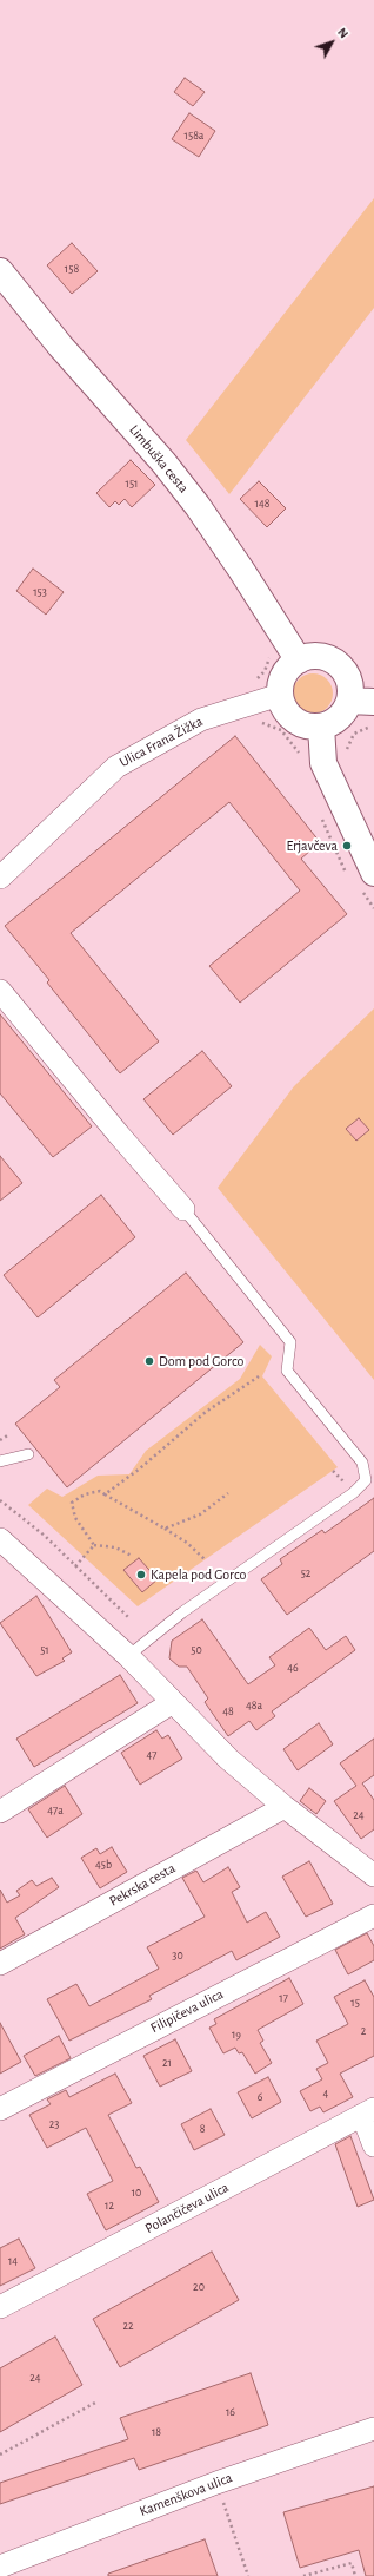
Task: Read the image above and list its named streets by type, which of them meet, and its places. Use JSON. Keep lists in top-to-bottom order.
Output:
{
  "streets": {
    "main road": ["Limbuška cesta"],
    "street": [
      "Ulica Frana Žižka",
      "Pekrska cesta",
      "Filipičeva ulica",
      "Polančičeva ulica",
      "Kamenškova ulica"
    ]
  },
  "crossings": [
    ["Limbuška cesta", "Ulica Frana Žižka"]
  ],
  "places": ["Erjavčeva", "Dom pod Gorco", "Kapela pod Gorco"],
  "house_numbers": [
    "158a",
    "158",
    "151",
    "148",
    "153",
    "52",
    "51",
    "50",
    "46",
    "48a",
    "48",
    "47",
    "47a",
    "24",
    "45b",
    "30",
    "17",
    "15",
    "2",
    "19",
    "21",
    "4",
    "6",
    "23",
    "8",
    "10",
    "12",
    "14",
    "20",
    "22",
    "24",
    "16",
    "18"
  ],
  "north": "top right"
}
